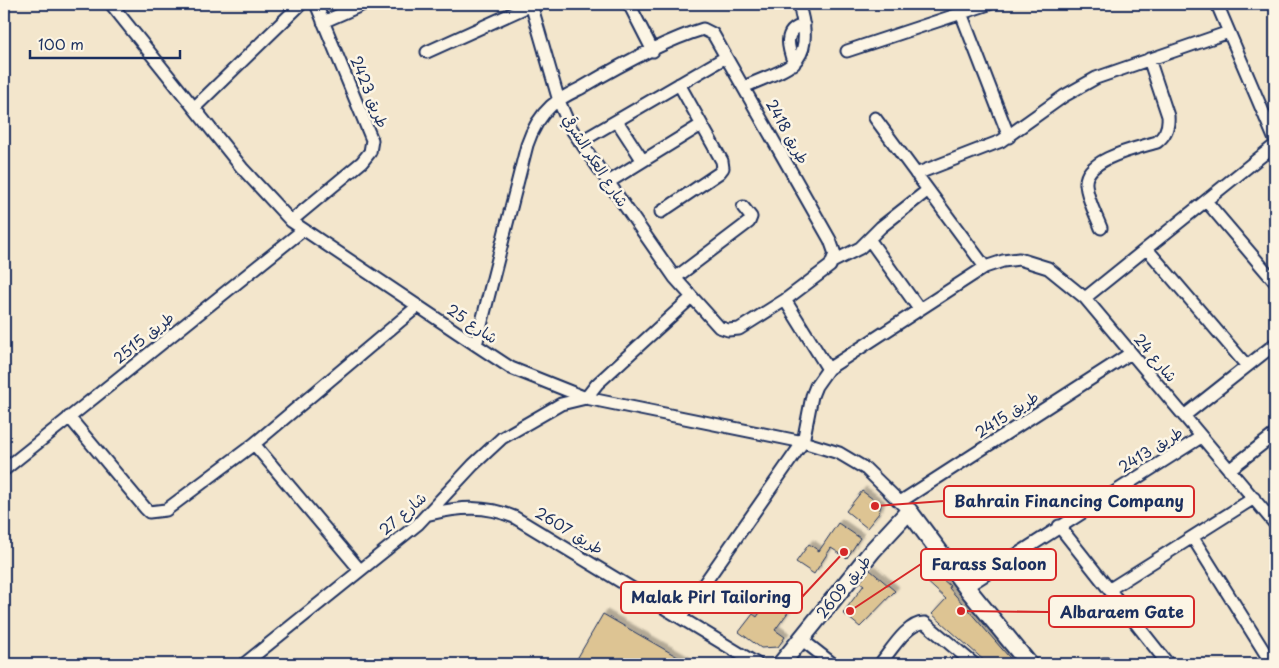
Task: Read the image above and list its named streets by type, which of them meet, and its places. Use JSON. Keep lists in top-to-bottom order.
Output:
{
  "streets": {
    "street": [
      "طريق 2423",
      "طريق 2418",
      "شارع العكر الشرقي",
      "شارع 25",
      "طريق 2515",
      "شارع 24",
      "طريق 2415",
      "طريق 2413",
      "شارع 27",
      "طريق 2607",
      "طريق 2609"
    ]
  },
  "crossings": [
    ["طريق 2423", "شارع 25"],
    ["شارع 25", "طريق 2515"],
    ["شارع 25", "شارع 24"],
    ["شارع 25", "طريق 2415"],
    ["شارع 25", "شارع 27"],
    ["شارع 25", "طريق 2609"],
    ["شارع 24", "طريق 2415"],
    ["شارع 24", "طريق 2413"],
    ["طريق 2415", "طريق 2609"],
    ["شارع 27", "طريق 2607"]
  ],
  "places": [
    "Bahrain Financing Company",
    "Malak Pirl Tailoring",
    "Farass Saloon",
    "Albaraem Gate"
  ],
  "scale_bar": "100 m"
}
